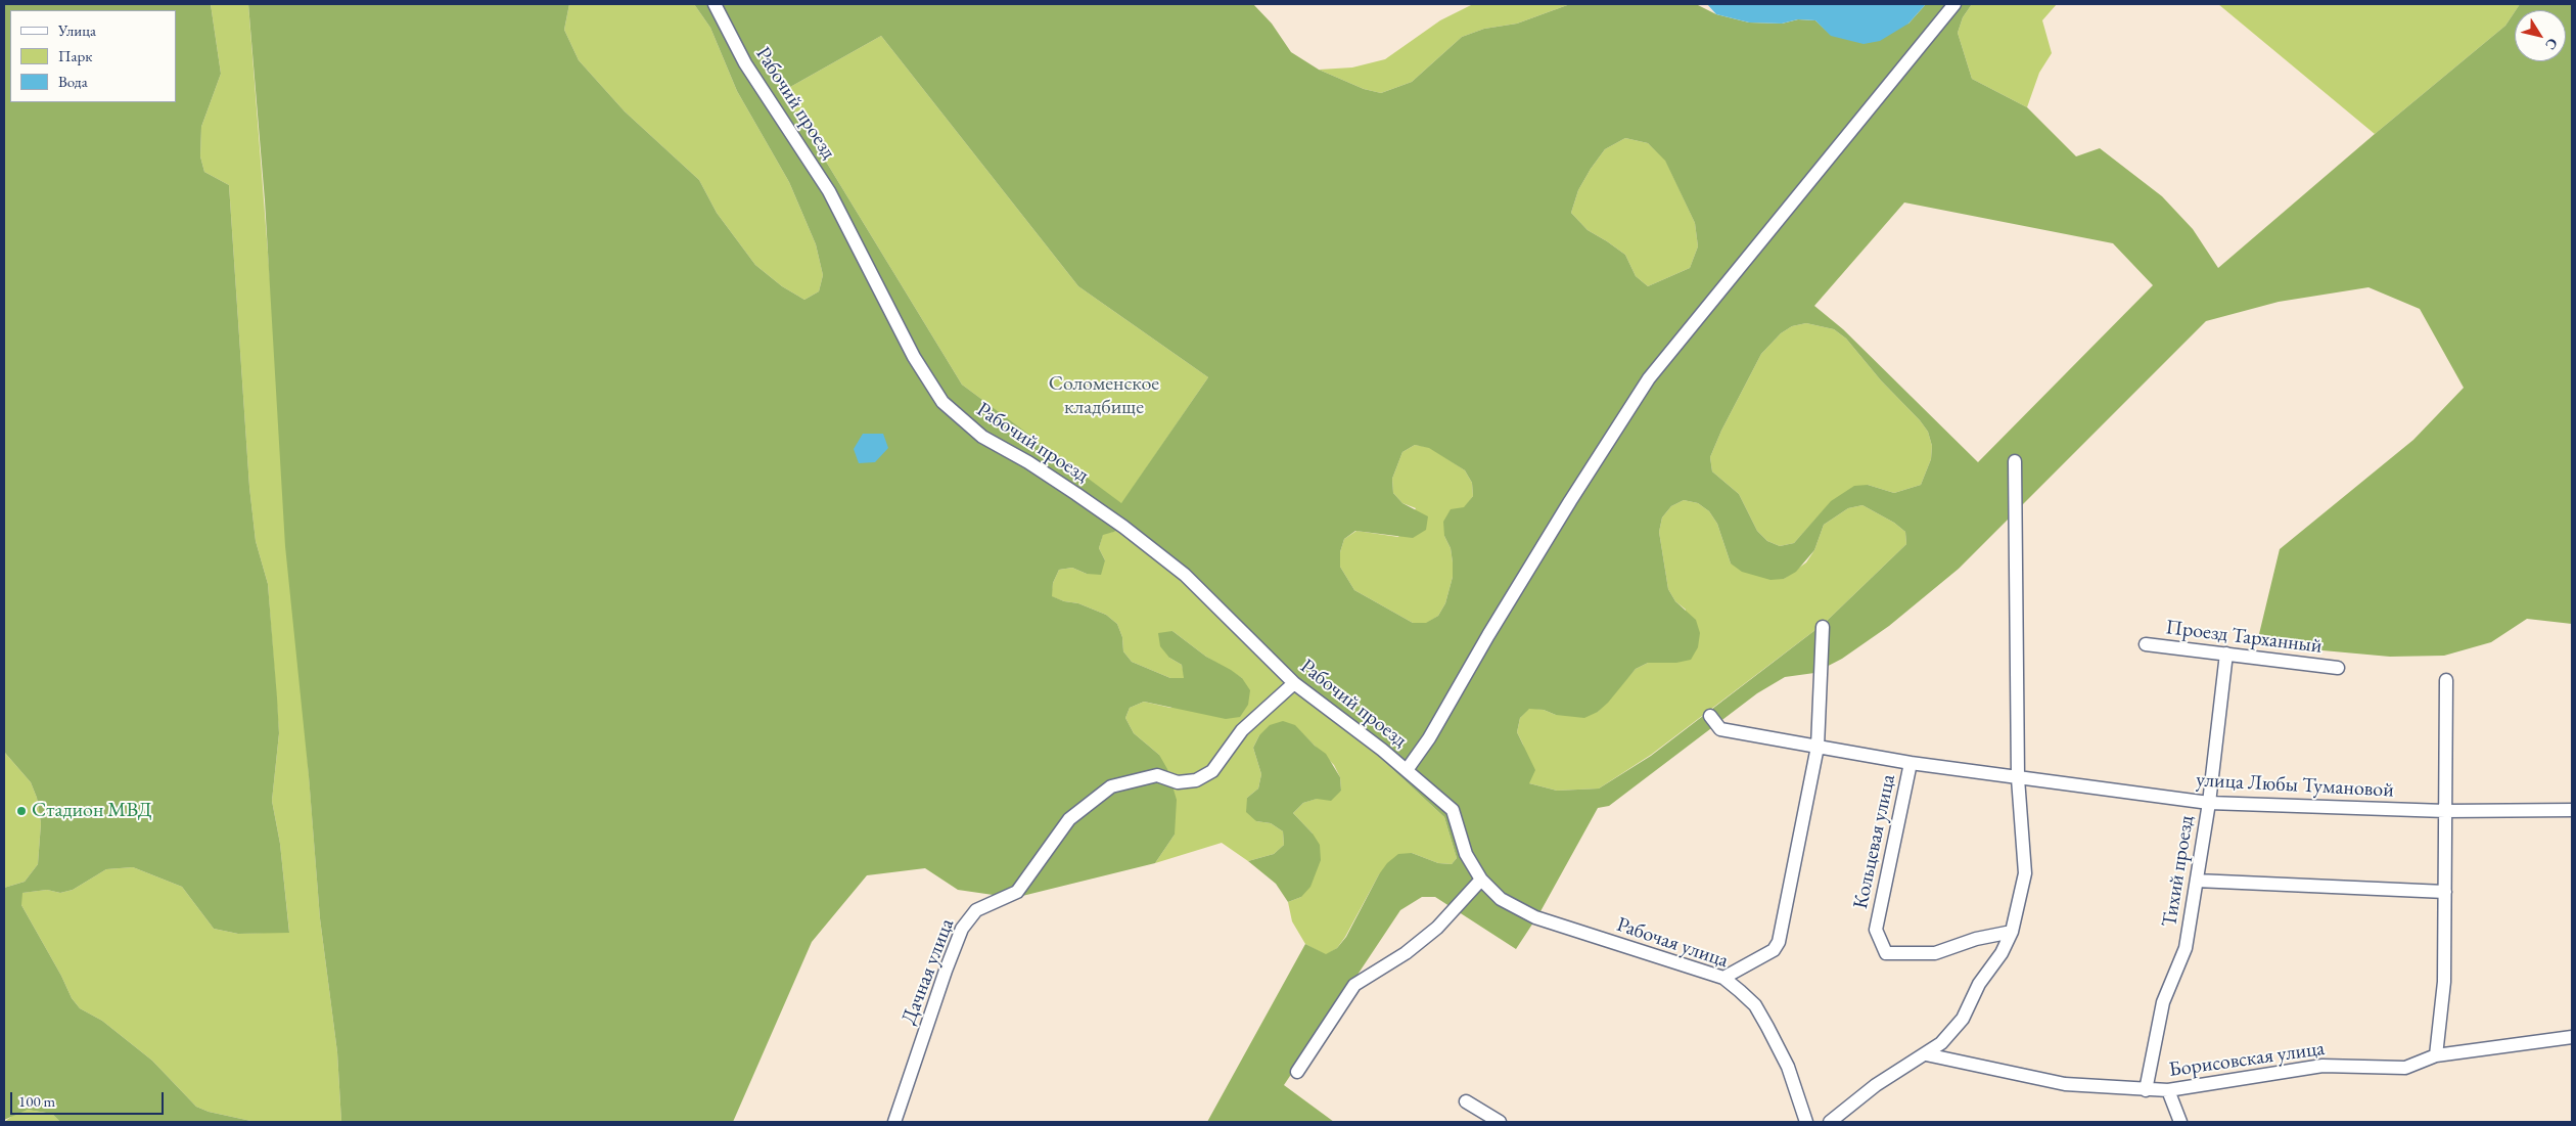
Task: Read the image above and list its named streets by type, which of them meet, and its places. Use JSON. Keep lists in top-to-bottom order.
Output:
{
  "streets": {
    "street": [
      "Рабочий проезд",
      "Проезд Тарханный",
      "улица Любы Тумановой",
      "Кольцевая улица",
      "Тихий проезд",
      "Рабочая улица",
      "Дачная улица",
      "Борисовская улица"
    ]
  },
  "crossings": [
    ["Рабочий проезд", "Рабочая улица"],
    ["Рабочий проезд", "Дачная улица"],
    ["Проезд Тарханный", "Тихий проезд"],
    ["улица Любы Тумановой", "Кольцевая улица"],
    ["улица Любы Тумановой", "Тихий проезд"],
    ["Тихий проезд", "Борисовская улица"]
  ],
  "parks": ["Соломенское кладбище"],
  "places": ["Стадион МВД"],
  "legend": ["Улица", "Парк", "Вода"],
  "scale_bar": "100 m",
  "north": "bottom right"
}
